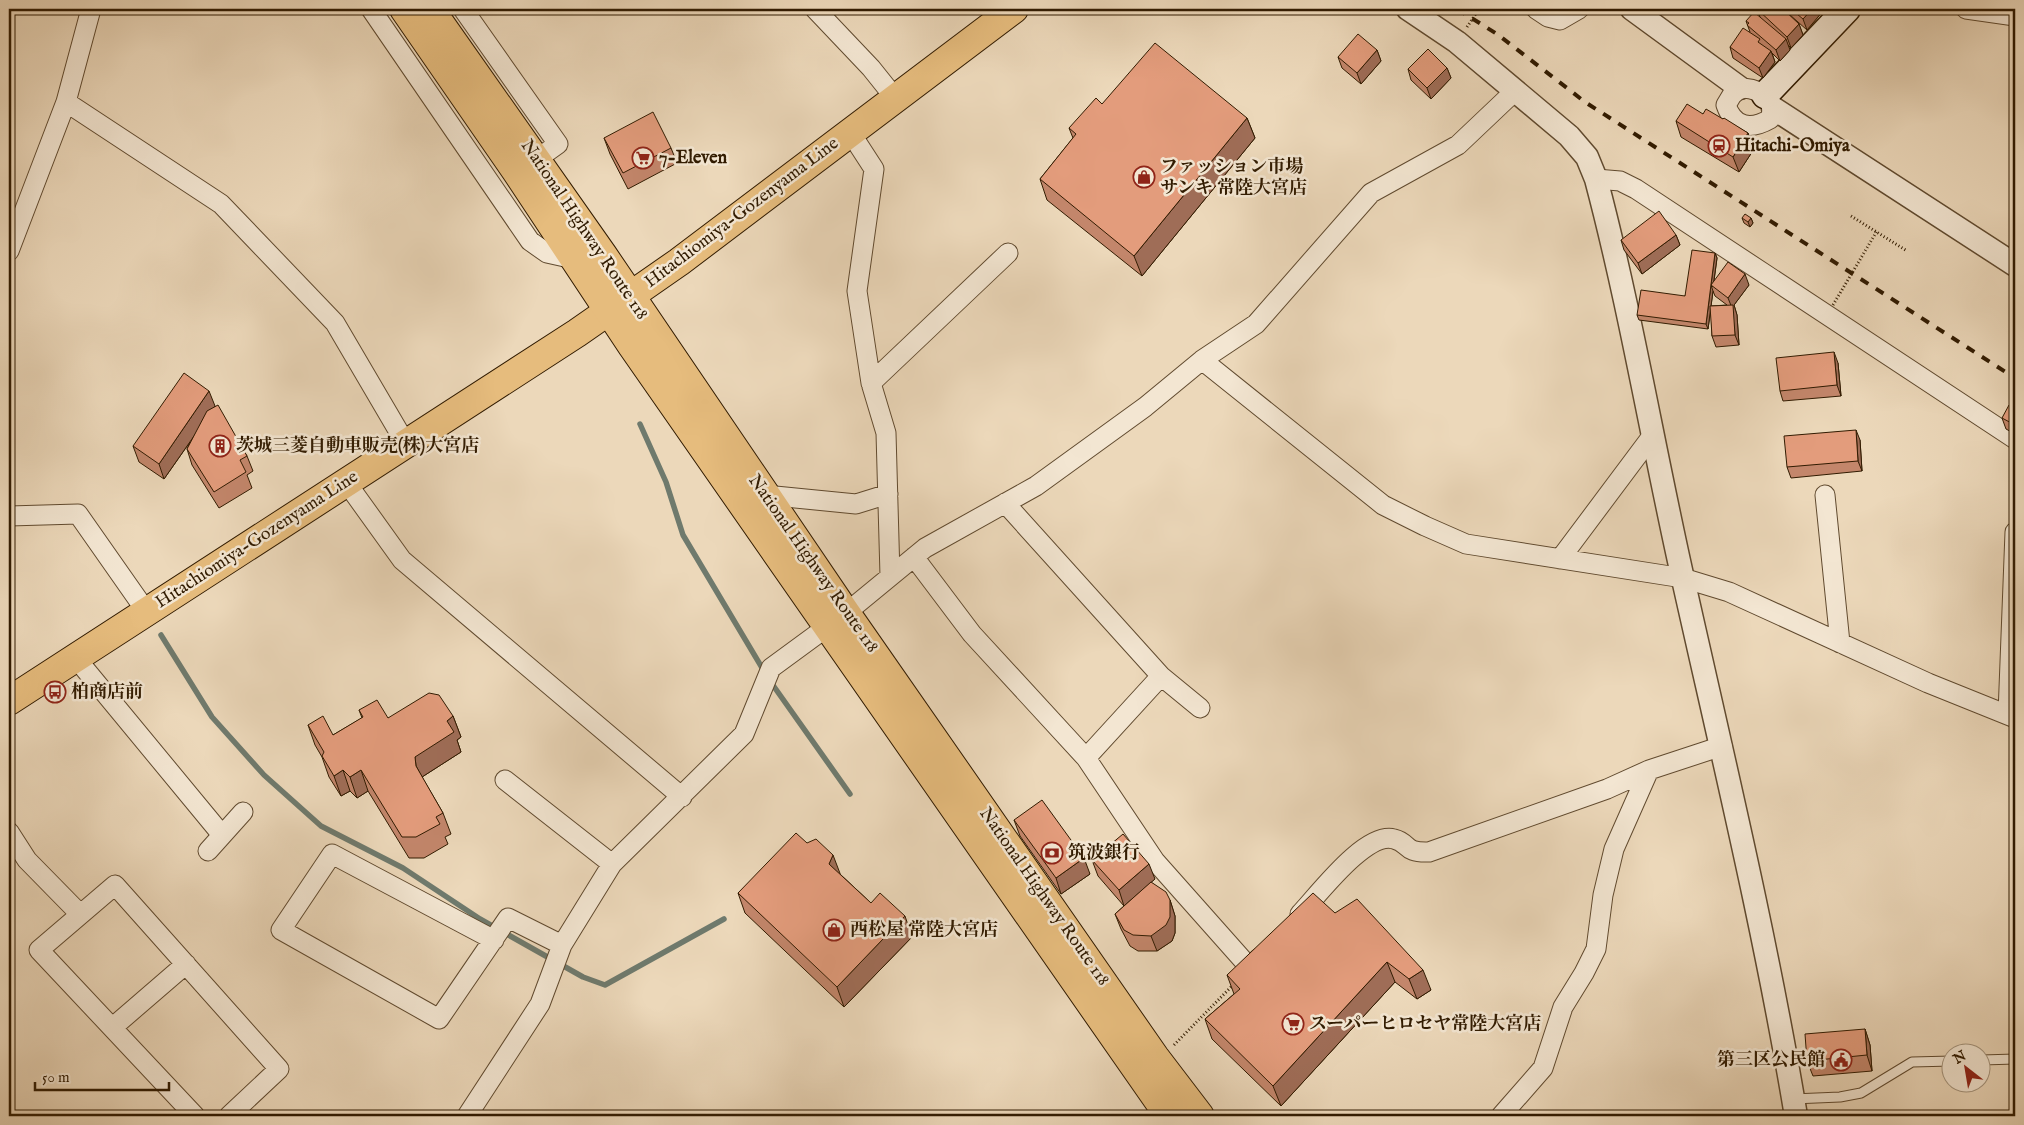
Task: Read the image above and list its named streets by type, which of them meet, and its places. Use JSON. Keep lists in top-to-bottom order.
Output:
{
  "streets": {
    "main road": ["Hitachiomiya-Gozenyama Line", "National Highway Route 118"]
  },
  "crossings": [
    ["Hitachiomiya-Gozenyama Line", "National Highway Route 118"]
  ],
  "places": {
    "station": ["Hitachi-Omiya"],
    "supermarket": ["7-Eleven", "スーパーヒロセヤ常陸大宮店"],
    "shop": ["ファッション市場 サンキ 常陸大宮店", "西松屋 常陸大宮店"],
    "building": ["茨城三菱自動車販売(株)大宮店"],
    "bus stop": ["柏商店前"],
    "bank": ["筑波銀行"],
    "public building": ["第三区公民館"]
  },
  "scale_bar": "50 m",
  "north": "top left"
}
